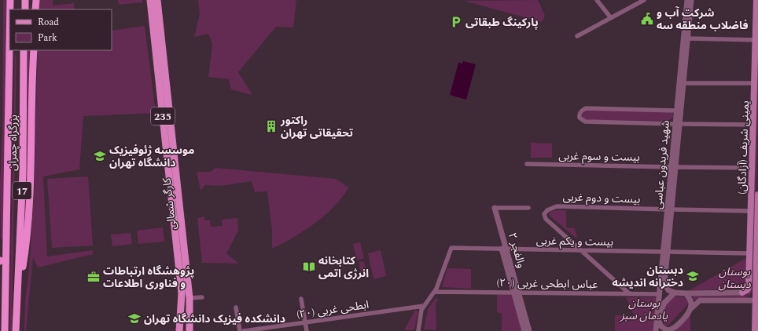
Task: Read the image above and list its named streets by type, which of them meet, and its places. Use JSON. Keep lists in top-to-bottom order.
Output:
{
  "streets": {
    "highway": ["بزرگراه چمران", "17"],
    "main road": ["235", "یمینی شریف (آزادگان)", "کارگر شمالی"],
    "street": [
      "بیست و سوم غربی",
      "شهید فریدون عباسی",
      "بیست و دوم غربی",
      "بیست و یکم غربی",
      "والفجر ۲",
      "عباس ابطحی غربی (۲۰)",
      "ابطحی غربی (۲۰)"
    ]
  },
  "crossings": [
    ["یمینی شریف (آزادگان)", "بیست و سوم غربی"],
    ["یمینی شریف (آزادگان)", "بیست و دوم غربی"],
    ["یمینی شریف (آزادگان)", "بیست و یکم غربی"],
    ["بیست و سوم غربی", "شهید فریدون عباسی"],
    ["شهید فریدون عباسی", "بیست و دوم غربی"],
    ["شهید فریدون عباسی", "بیست و یکم غربی"],
    ["شهید فریدون عباسی", "عباس ابطحی غربی (۲۰)"],
    ["بیست و دوم غربی", "بیست و یکم غربی"],
    ["بیست و یکم غربی", "والفجر ۲"],
    ["بیست و یکم غربی", "عباس ابطحی غربی (۲۰)"],
    ["والفجر ۲", "عباس ابطحی غربی (۲۰)"]
  ],
  "parks": ["بوستان دبستان", "بوستان یادمان سبز"],
  "places": {
    "public building": ["شرکت آب و فاضلاب منطقه سه"],
    "parking": ["پارکینگ طبقاتی"],
    "building": ["راکتور تحقیقاتی تهران"],
    "school or university": ["موسسه ژئوفیزیک دانشگاه تهران", "دبستان دخترانه اندیشه", "دانشکده فیزیک دانشگاه تهران"],
    "library": ["کتابخانه انرژی اتمی"],
    "office": ["پژوهشگاه ارتباطات و فناوری اطلاعات"]
  },
  "legend": ["Road", "Park"]
}
